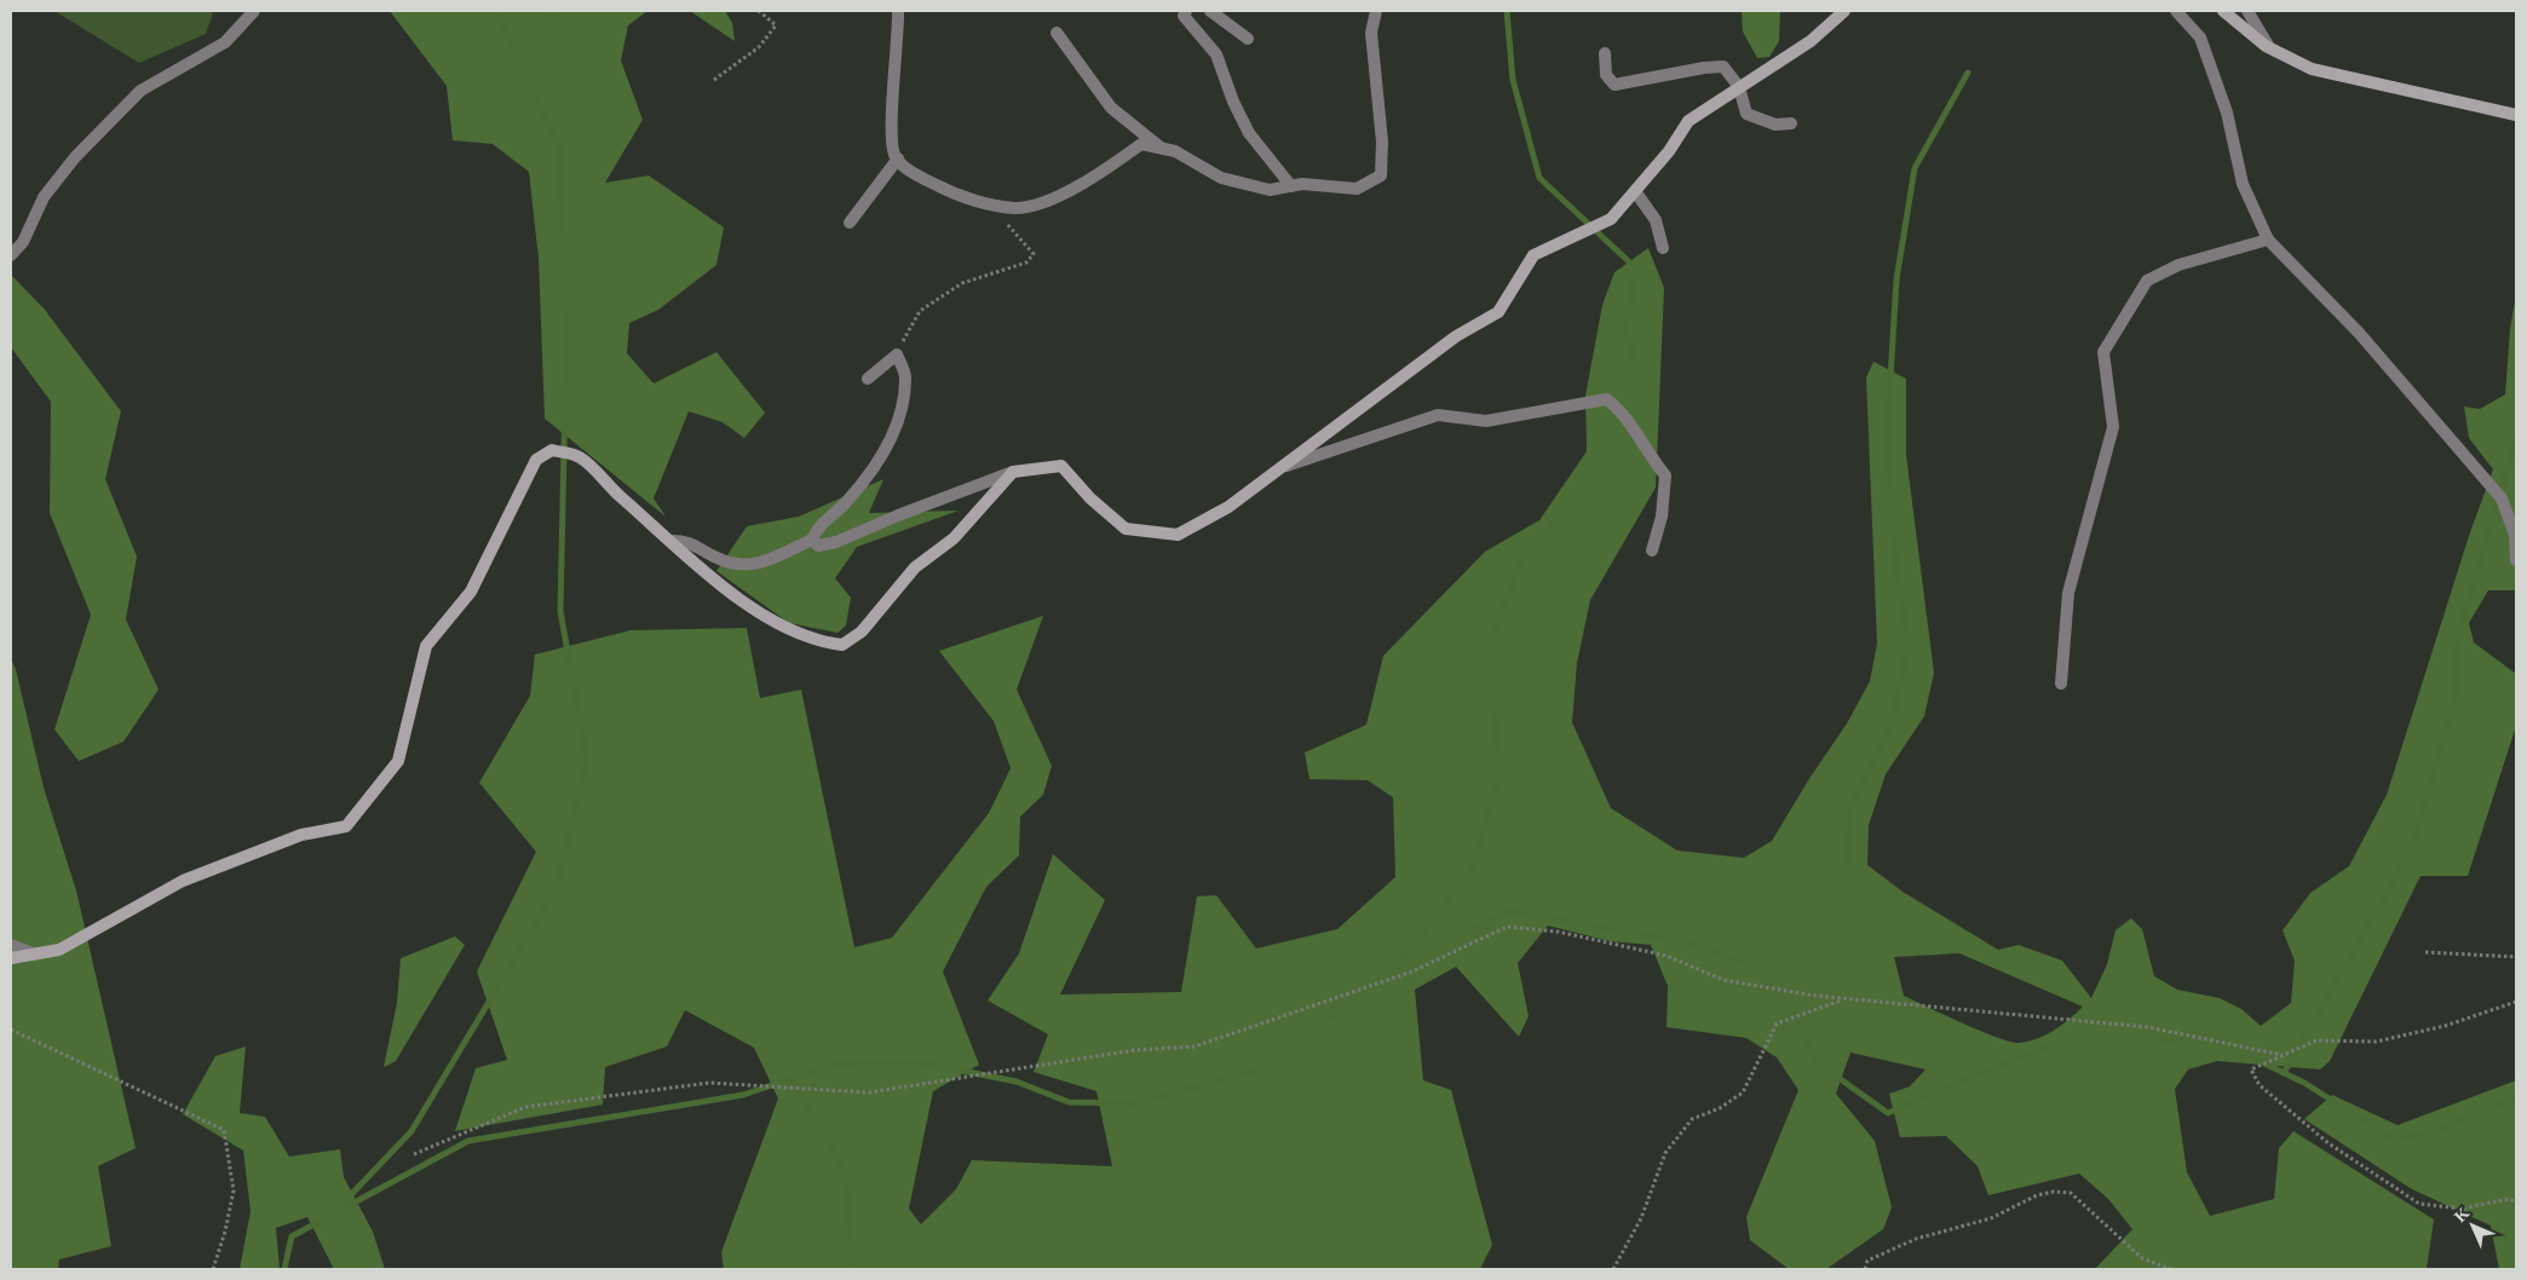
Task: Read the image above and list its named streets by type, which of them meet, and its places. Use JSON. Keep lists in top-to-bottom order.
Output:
{
  "north": "top left"
}
